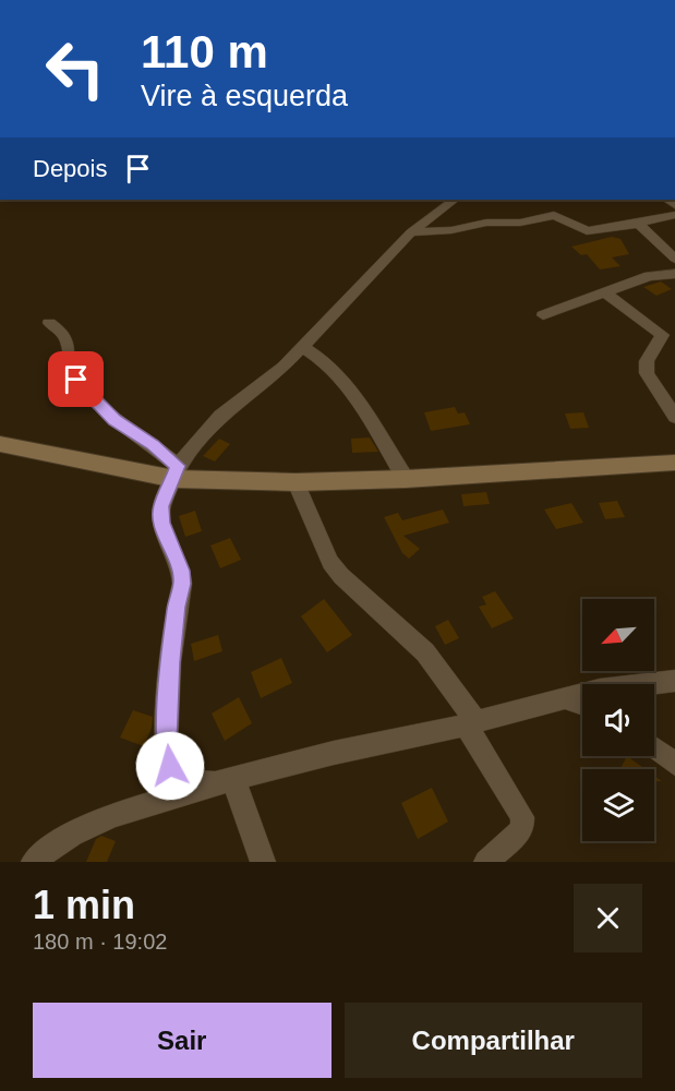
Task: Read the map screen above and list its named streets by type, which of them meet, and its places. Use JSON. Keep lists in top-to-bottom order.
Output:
{
  "north": "bottom left",
  "page": {
    "turn": ["110 m", "Vire à esquerda"],
    "then": "Depois",
    "heading": ["1 min", "180 m · 19:02"],
    "buttons": ["Sair", "Compartilhar"]
  }
}
